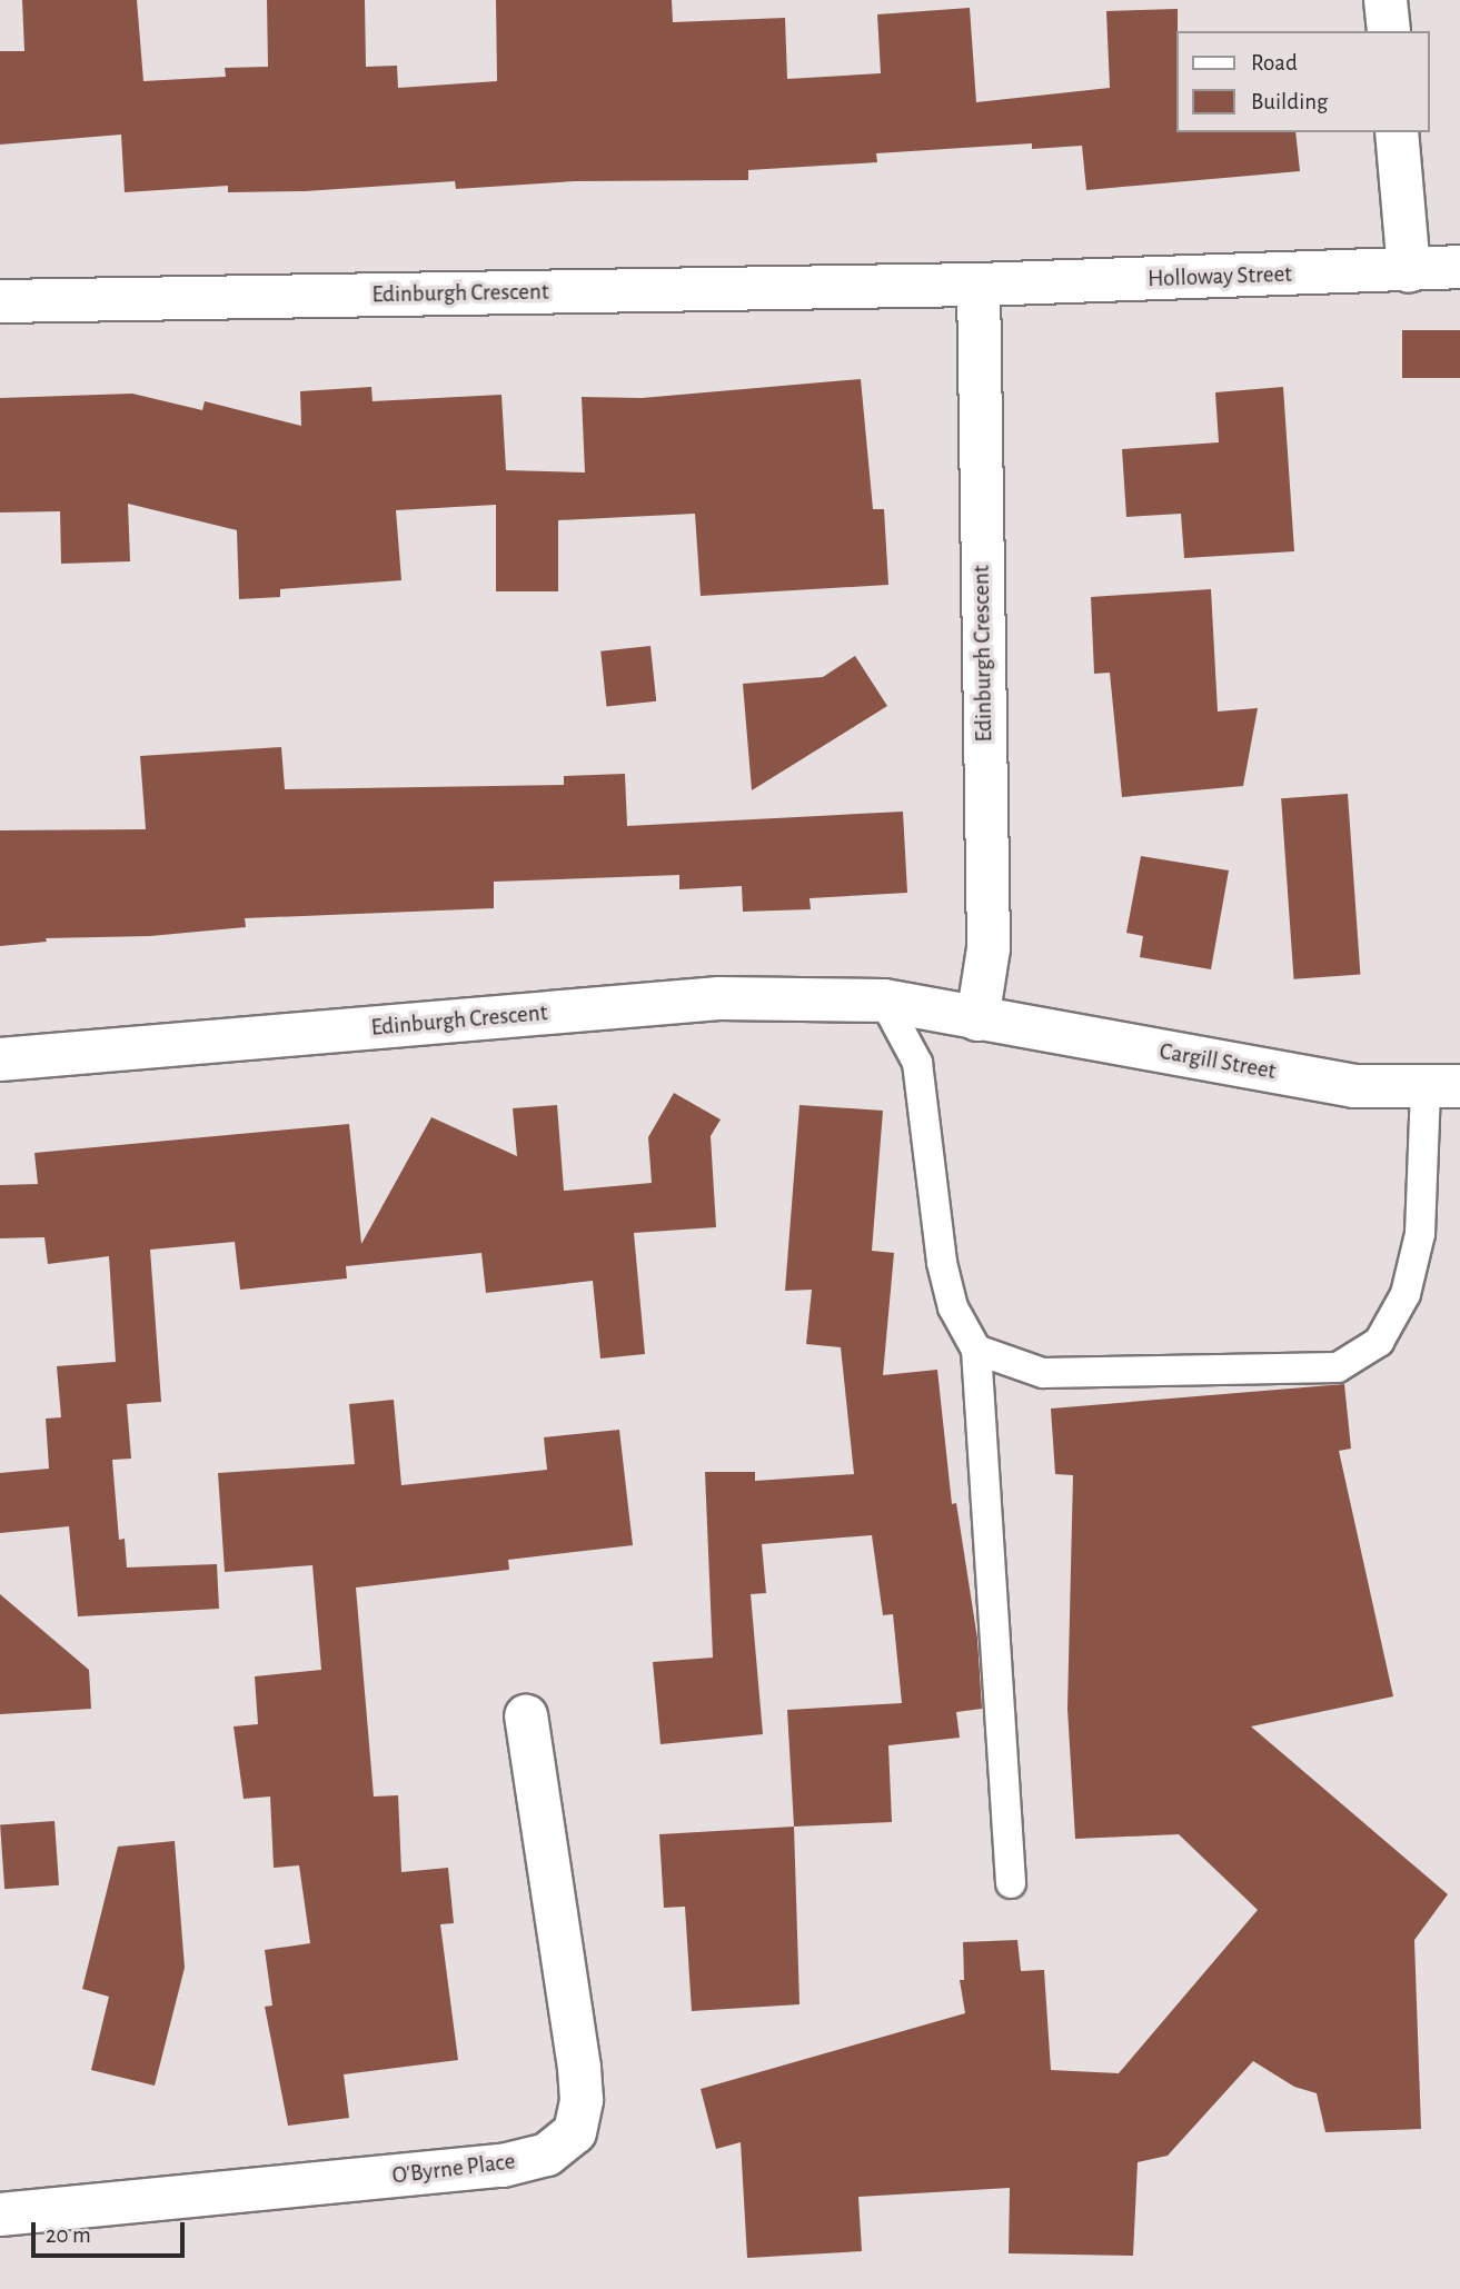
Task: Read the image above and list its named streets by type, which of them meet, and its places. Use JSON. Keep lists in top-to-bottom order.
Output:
{
  "streets": {
    "street": [
      "Holloway Street",
      "Edinburgh Crescent",
      "Cargill Street",
      "O'Byrne Place"
    ]
  },
  "crossings": [
    ["Holloway Street", "Edinburgh Crescent"],
    ["Edinburgh Crescent", "Cargill Street"]
  ],
  "legend": ["Road", "Building"],
  "scale_bar": "20 m"
}
